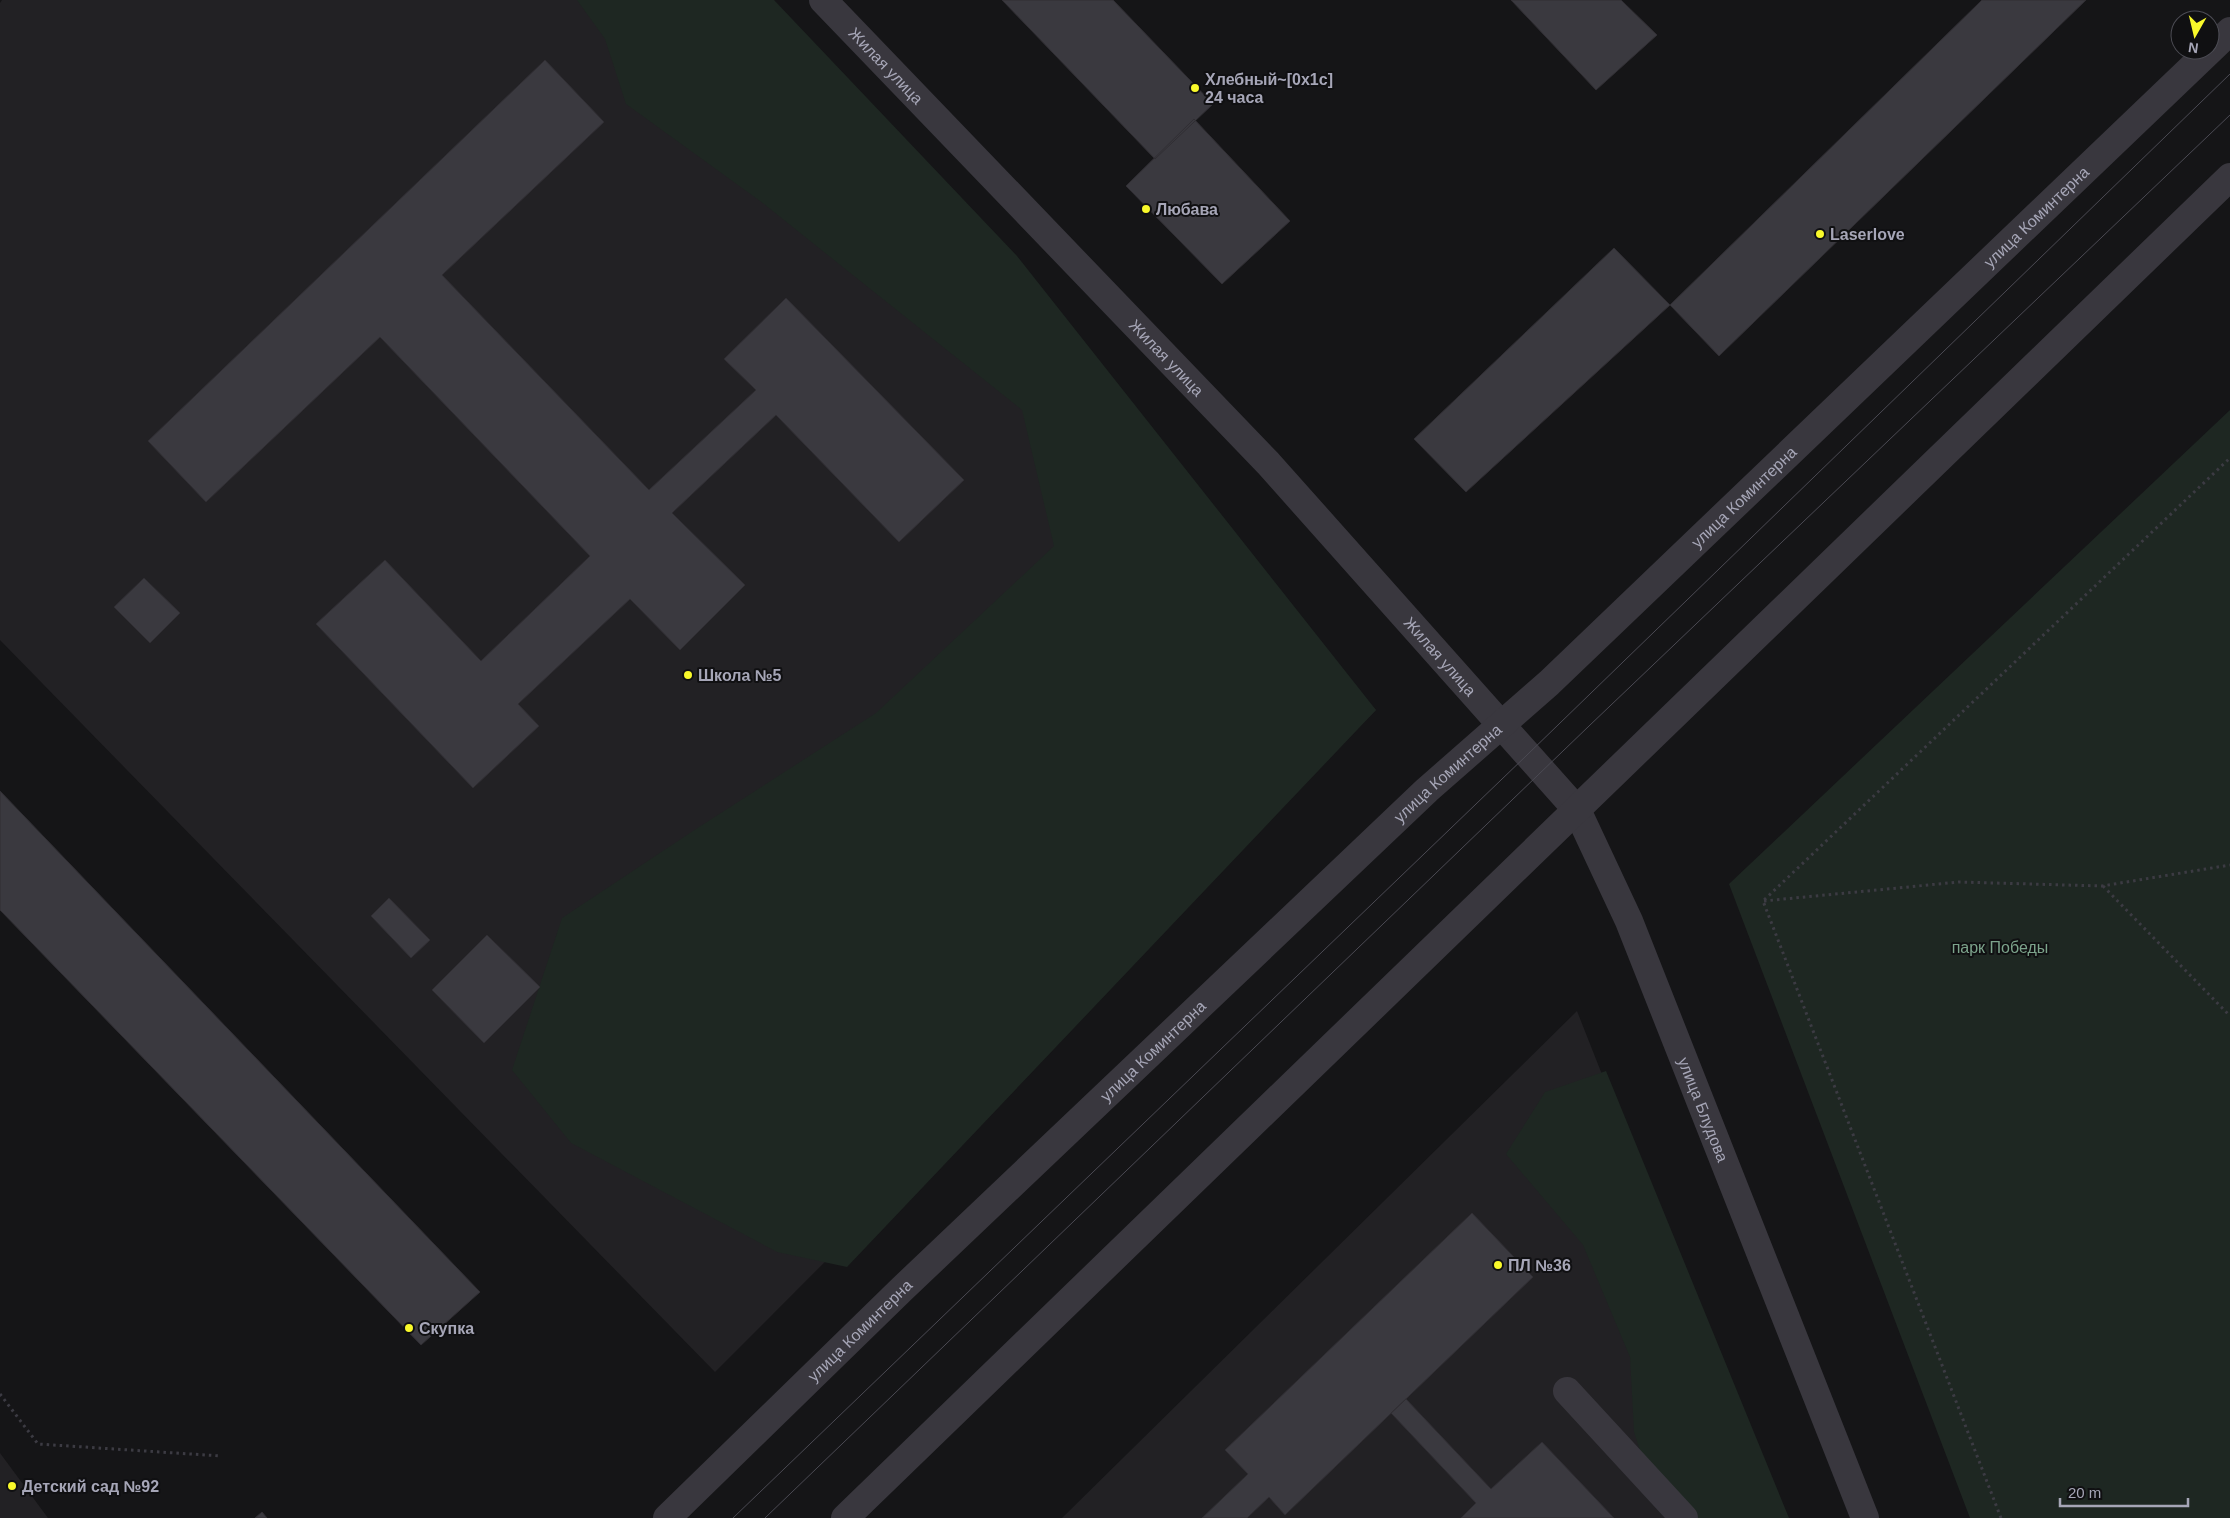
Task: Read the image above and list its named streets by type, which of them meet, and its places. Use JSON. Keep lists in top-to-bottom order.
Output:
{
  "streets": {
    "street": ["Жилая улица", "улица Коминтерна", "улица Блудова"]
  },
  "crossings": [
    ["Жилая улица", "улица Коминтерна"],
    ["Жилая улица", "улица Блудова"],
    ["улица Коминтерна", "улица Блудова"]
  ],
  "parks": ["парк Победы"],
  "places": [
    "Хлебный~[0x1c] 24 часа",
    "Любава",
    "Laserlove",
    "Школа №5",
    "ПЛ №36",
    "Скупка",
    "Детский сад №92"
  ],
  "scale_bar": "20 m",
  "north": "bottom"
}
